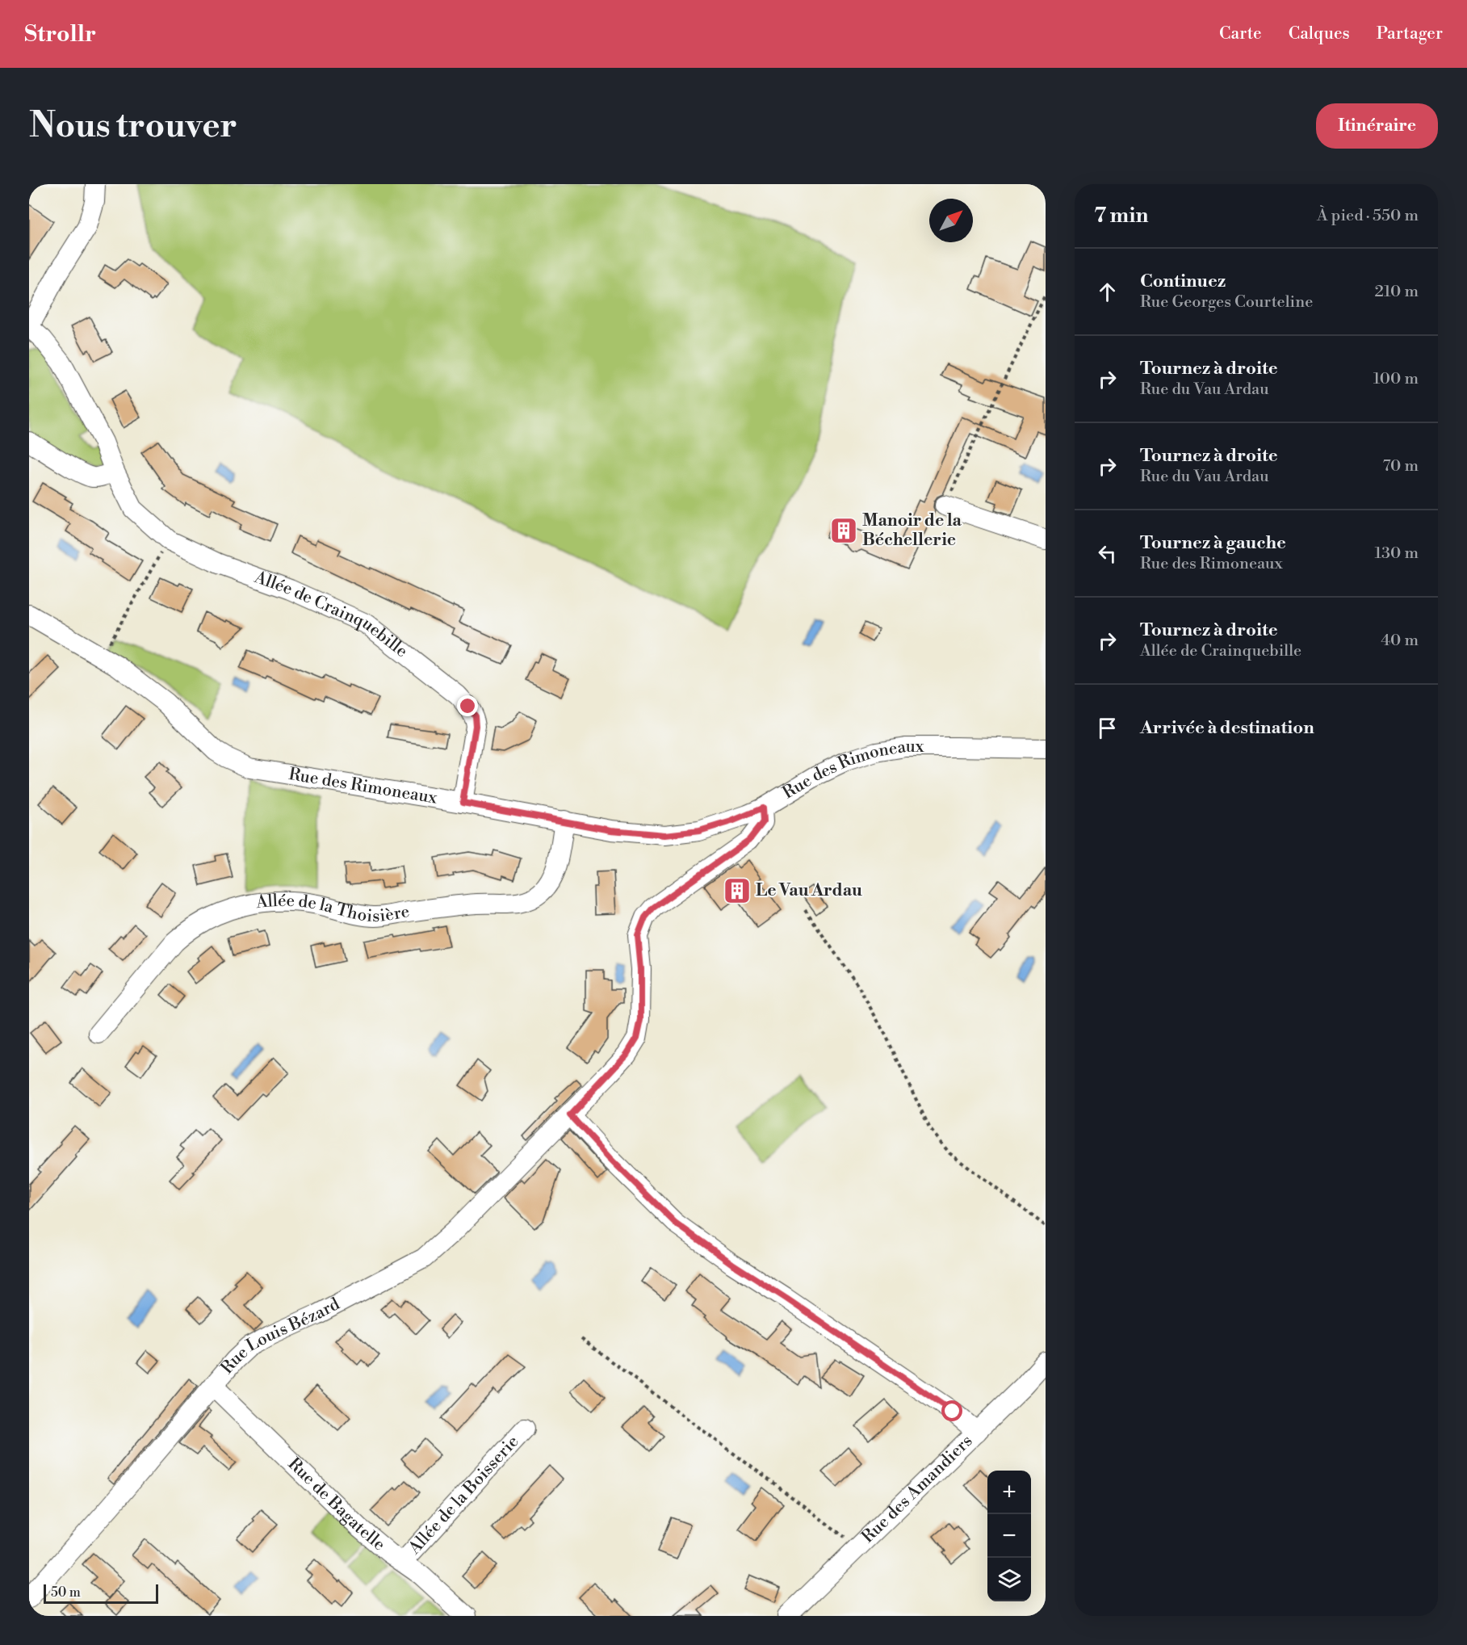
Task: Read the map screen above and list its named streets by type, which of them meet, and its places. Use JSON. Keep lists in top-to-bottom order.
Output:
{
  "streets": {
    "street": [
      "Allée de Crainquebille",
      "Rue des Rimoneaux",
      "Allée de la Thoisière",
      "Rue Louis Bézard",
      "Rue des Amandiers",
      "Allée de la Boisserie",
      "Rue de Bagatelle"
    ]
  },
  "crossings": [
    ["Allée de Crainquebille", "Rue des Rimoneaux"],
    ["Rue des Rimoneaux", "Allée de la Thoisière"],
    ["Rue des Rimoneaux", "Rue Louis Bézard"],
    ["Rue Louis Bézard", "Rue de Bagatelle"],
    ["Allée de la Boisserie", "Rue de Bagatelle"]
  ],
  "places": {
    "building": ["Manoir de la Béchellerie", "Le Vau Ardau"]
  },
  "scale_bar": "50 m",
  "north": "top right",
  "page": {
    "header": "Strollr",
    "nav": ["Carte", "Calques", "Partager"],
    "buttons": "Itinéraire",
    "title": "Nous trouver",
    "heading": ["7 min", "À pied · 550 m"],
    "list": [
      ["Continuez", "Rue Georges Courteline", "210 m"],
      ["Tournez à droite", "Rue du Vau Ardau", "100 m"],
      ["Tournez à droite", "Rue du Vau Ardau", "70 m"],
      ["Tournez à gauche", "Rue des Rimoneaux", "130 m"],
      ["Tournez à droite", "Allée de Crainquebille", "40 m"],
      "Arrivée à destination"
    ],
    "map_buttons": ["+", "−"],
    "scale": "50 m"
  }
}
